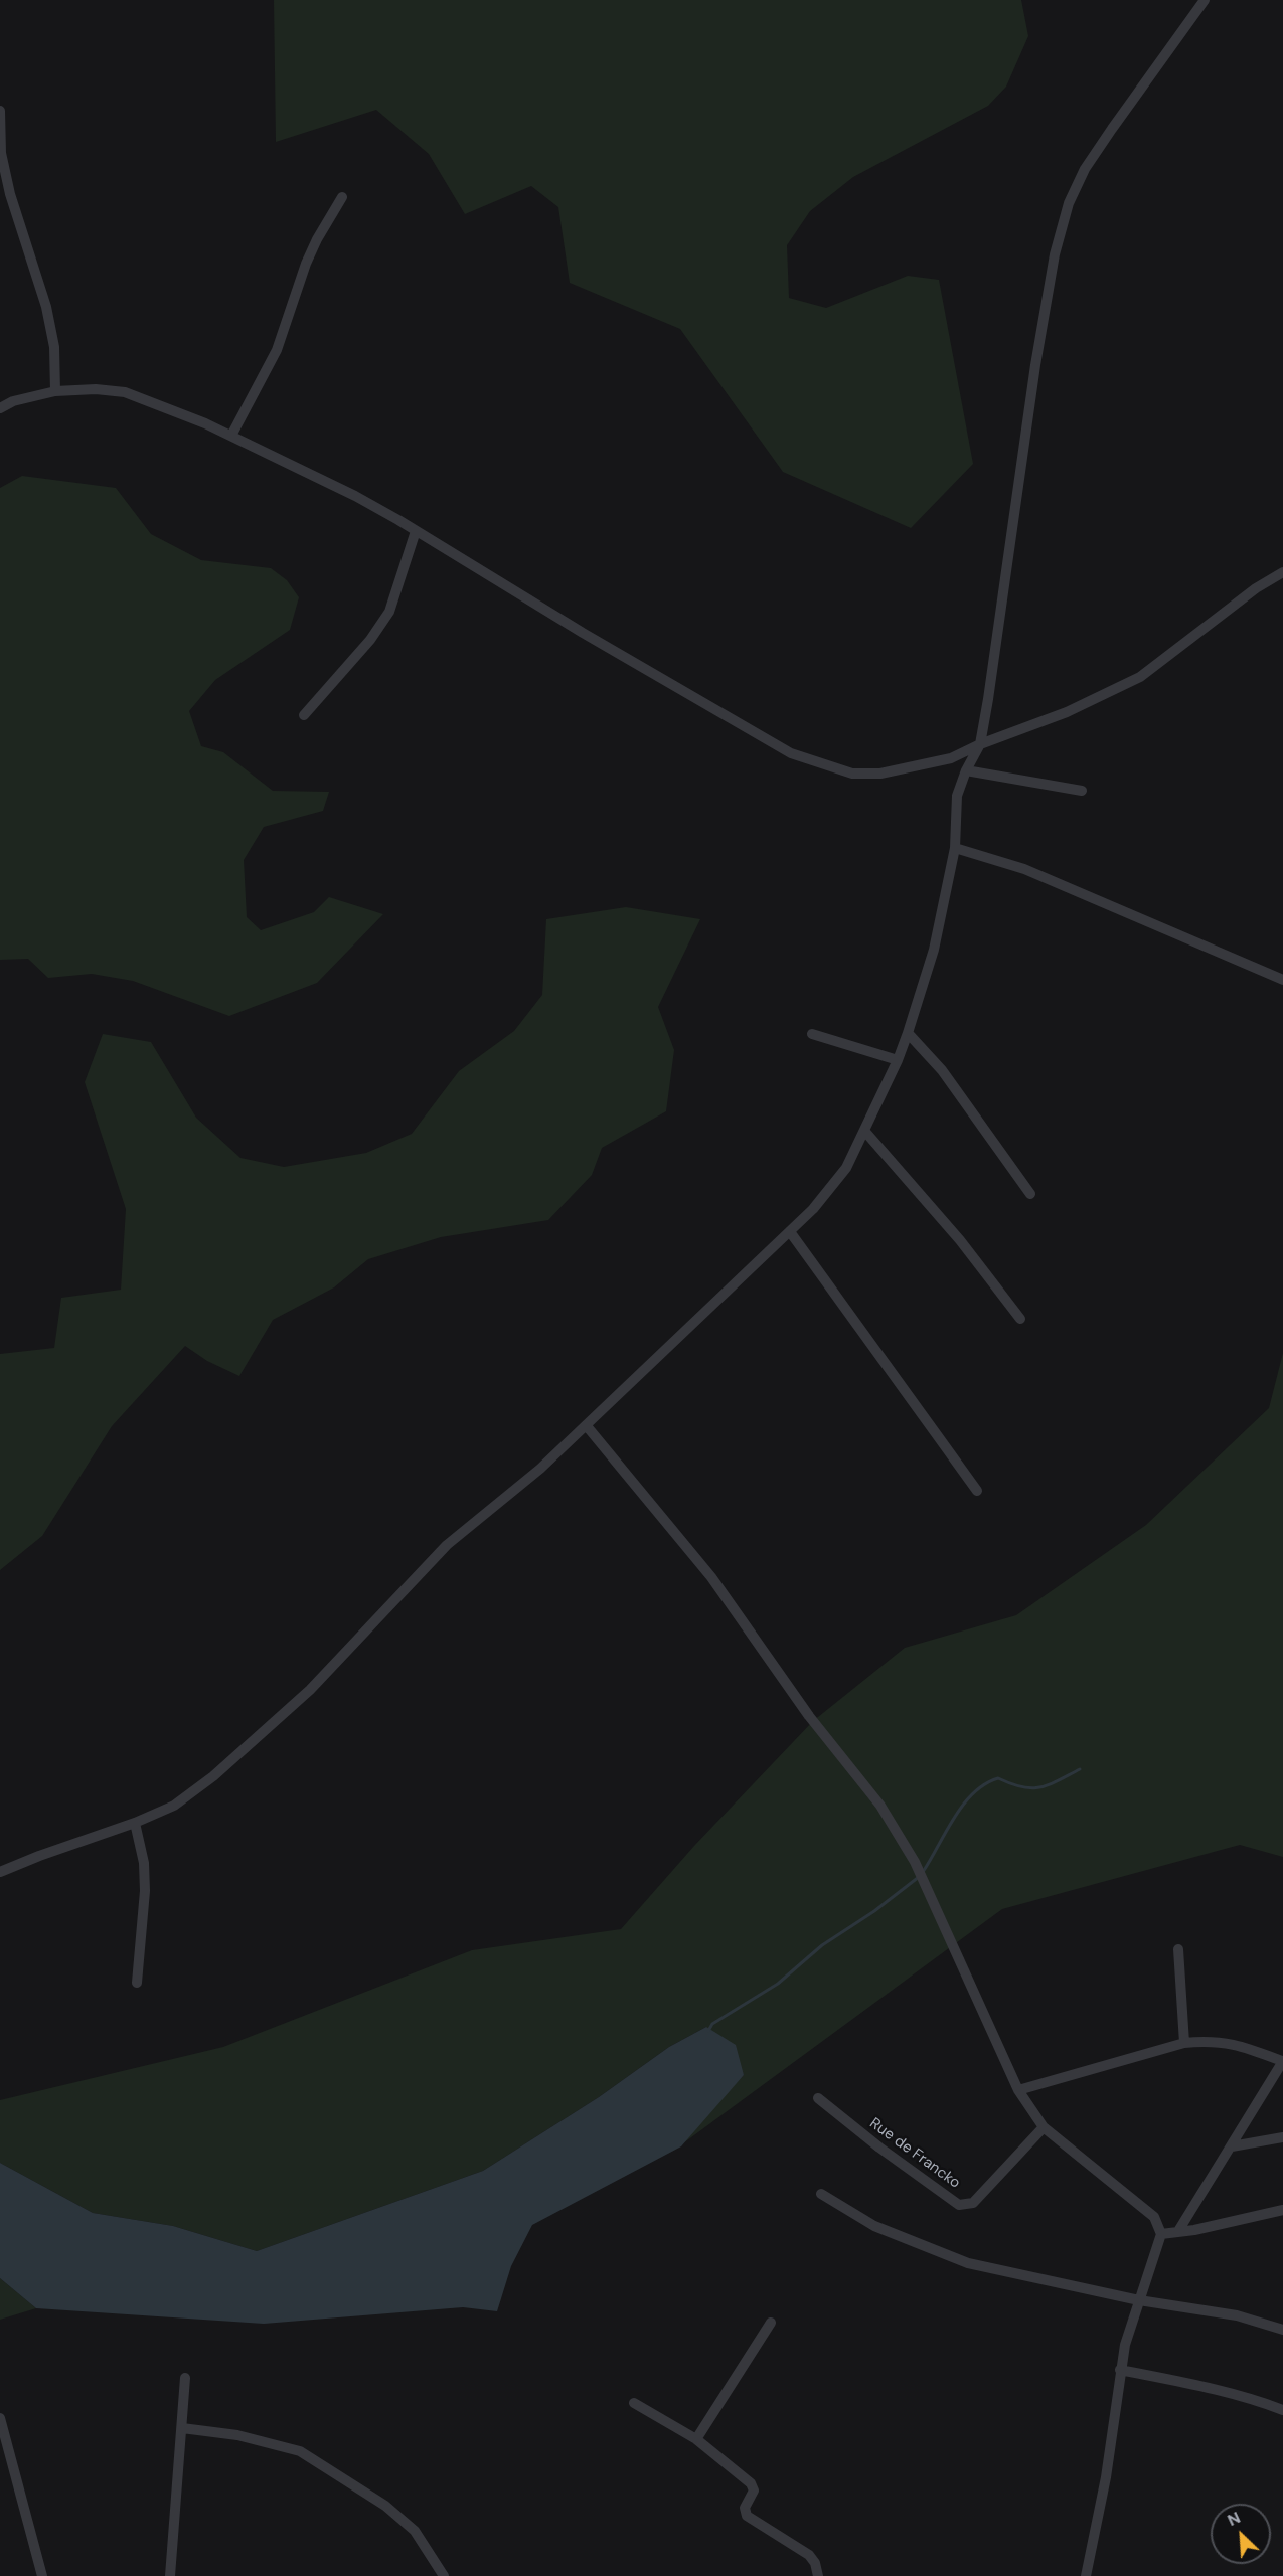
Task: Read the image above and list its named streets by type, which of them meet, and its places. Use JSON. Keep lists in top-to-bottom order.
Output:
{
  "streets": {
    "street": ["Rue de Francko"]
  },
  "north": "top left"
}
